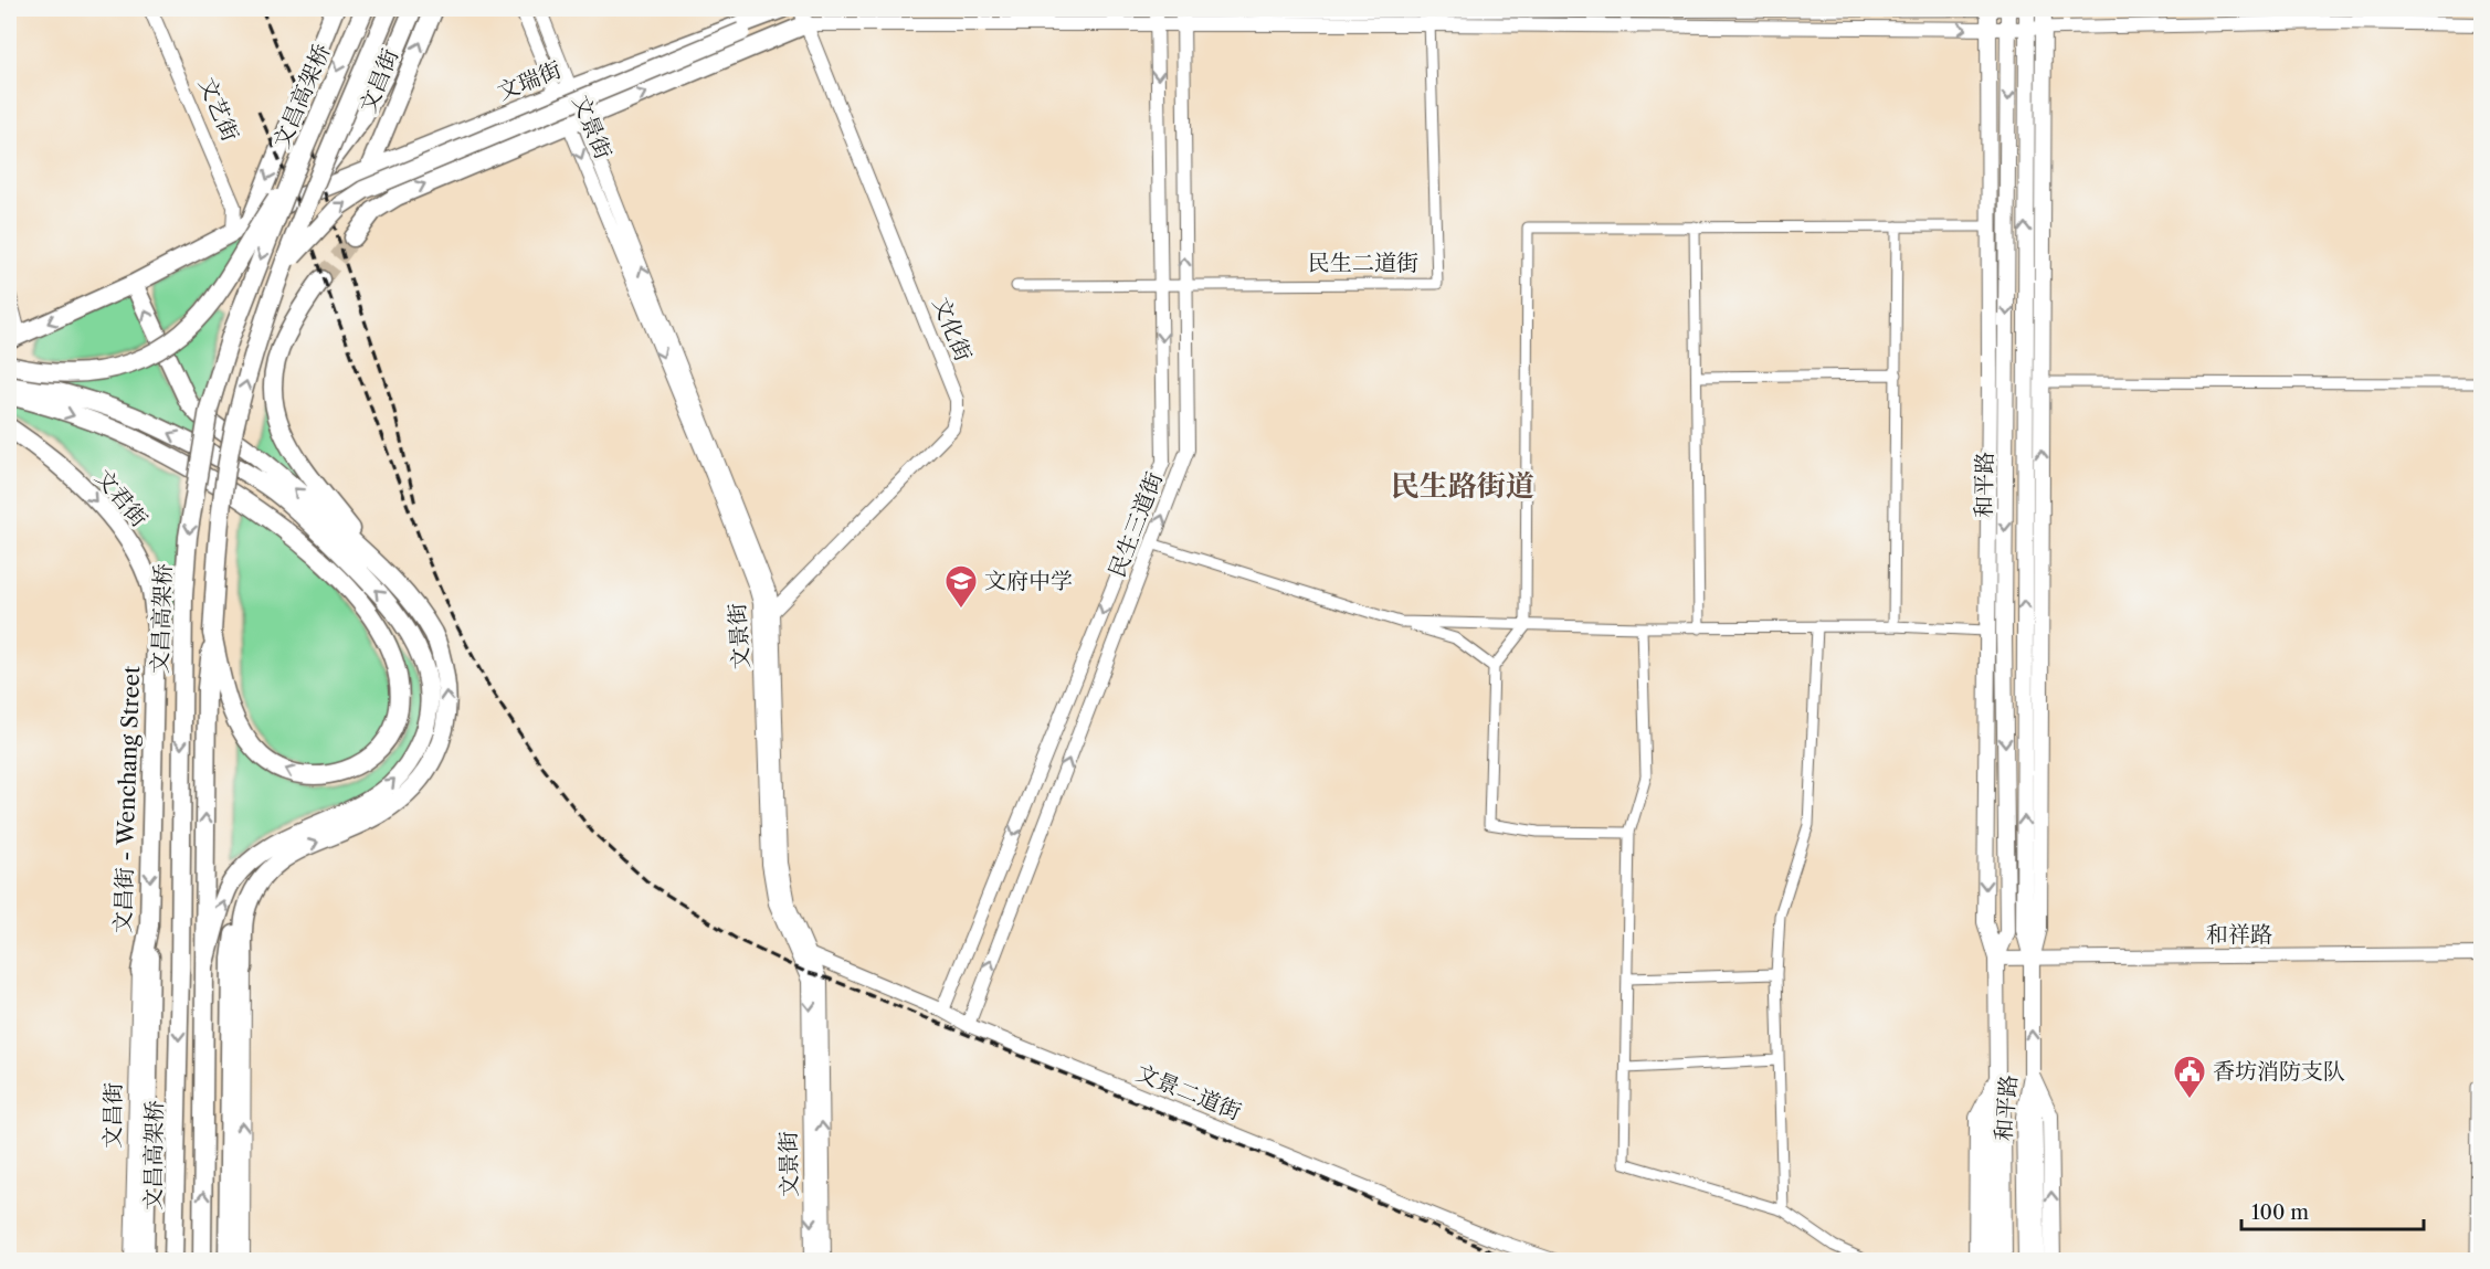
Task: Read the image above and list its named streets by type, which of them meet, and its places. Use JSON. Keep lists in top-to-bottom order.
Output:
{
  "streets": {
    "highway": [
      "文昌街",
      "文瑞街",
      "文昌高架桥",
      "文君街",
      "文昌街 - Wenchang Street"
    ],
    "main road": [
      "文艺街",
      "文景街",
      "文化街",
      "和平路",
      "民生三道街",
      "和祥路",
      "文景二道街"
    ],
    "street": ["民生二道街"]
  },
  "crossings": [
    ["文昌街", "文瑞街"],
    ["文昌街", "文昌街 - Wenchang Street"],
    ["文瑞街", "文艺街"],
    ["文瑞街", "文景街"],
    ["文景街", "文化街"],
    ["文景街", "文景二道街"],
    ["民生二道街", "民生三道街"],
    ["和平路", "和祥路"],
    ["文君街", "文昌街 - Wenchang Street"],
    ["民生三道街", "文景二道街"]
  ],
  "districts": ["民生路街道"],
  "places": {
    "school or university": ["文府中学"],
    "public building": ["香坊消防支队"]
  },
  "scale_bar": "100 m"
}
